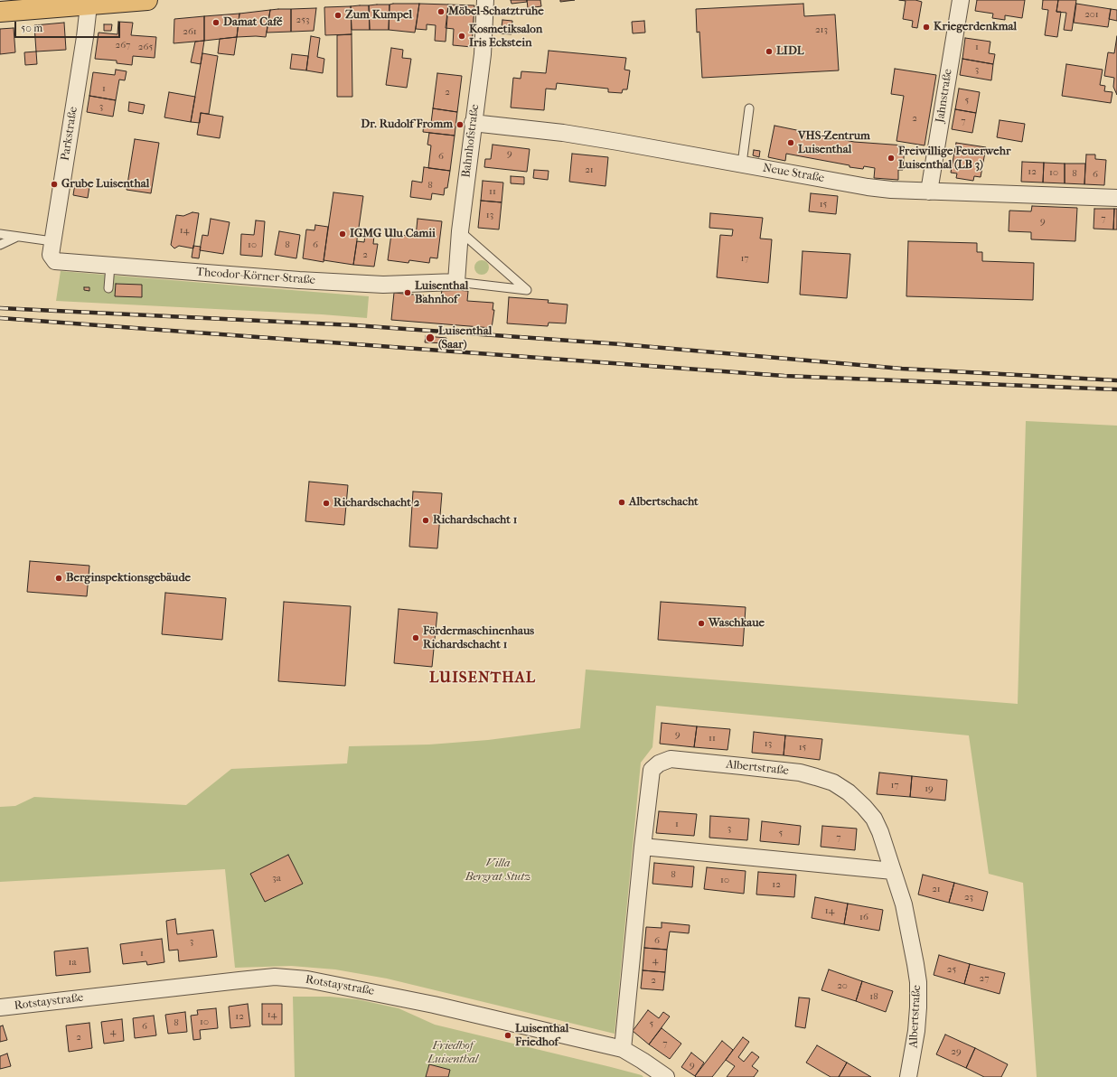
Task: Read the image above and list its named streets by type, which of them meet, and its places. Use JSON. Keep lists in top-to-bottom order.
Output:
{
  "streets": {
    "street": [
      "Jahnstraße",
      "Parkstraße",
      "Bahnhofstraße",
      "Neue Straße",
      "Theodor-Körner-Straße",
      "Albertstraße",
      "Rotstaystraße"
    ]
  },
  "crossings": [
    ["Jahnstraße", "Neue Straße"],
    ["Parkstraße", "Theodor-Körner-Straße"],
    ["Bahnhofstraße", "Neue Straße"],
    ["Bahnhofstraße", "Theodor-Körner-Straße"],
    ["Albertstraße", "Rotstaystraße"]
  ],
  "districts": ["LUISENTHAL"],
  "parks": ["Villa Bergrat Stutz", "Friedhof Luisenthal"],
  "places": [
    "Möbel-Schatztruhe",
    "Zum Kumpel",
    "Damat Café",
    "Kriegerdenkmal",
    "Kosmetiksalon Iris Eckstein",
    "LIDL",
    "Dr. Rudolf Fromm",
    "VHS-Zentrum Luisenthal",
    "Freiwillige Feuerwehr Luisenthal (LB 3)",
    "Grube Luisenthal",
    "IGMG Ulu Camii",
    "Luisenthal Bahnhof",
    "Luisenthal (Saar)",
    "Albertschacht",
    "Richardschacht 2",
    "Richardschacht 1",
    "Berginspektionsgebäude",
    "Waschkaue",
    "Fördermaschinenhaus Richardschacht 1",
    "Luisenthal Friedhof"
  ],
  "house_numbers": [
    "201",
    "253",
    "213",
    "261",
    "267",
    "265",
    "1",
    "3",
    "1",
    "2",
    "5",
    "3",
    "2",
    "7",
    "9",
    "6",
    "21",
    "12",
    "10",
    "8",
    "6",
    "8",
    "11",
    "15",
    "13",
    "7",
    "9",
    "14",
    "10",
    "8",
    "6",
    "2",
    "17",
    "9",
    "11",
    "13",
    "15",
    "17",
    "19",
    "1",
    "3",
    "5",
    "7",
    "8",
    "3a",
    "10",
    "12",
    "21",
    "23",
    "14",
    "16",
    "6",
    "3",
    "1",
    "4",
    "1a",
    "25",
    "27",
    "2",
    "20",
    "18",
    "14",
    "12",
    "10",
    "8",
    "5",
    "6",
    "4",
    "2",
    "7",
    "29",
    "9"
  ],
  "scale_bar": "50 m"
}
